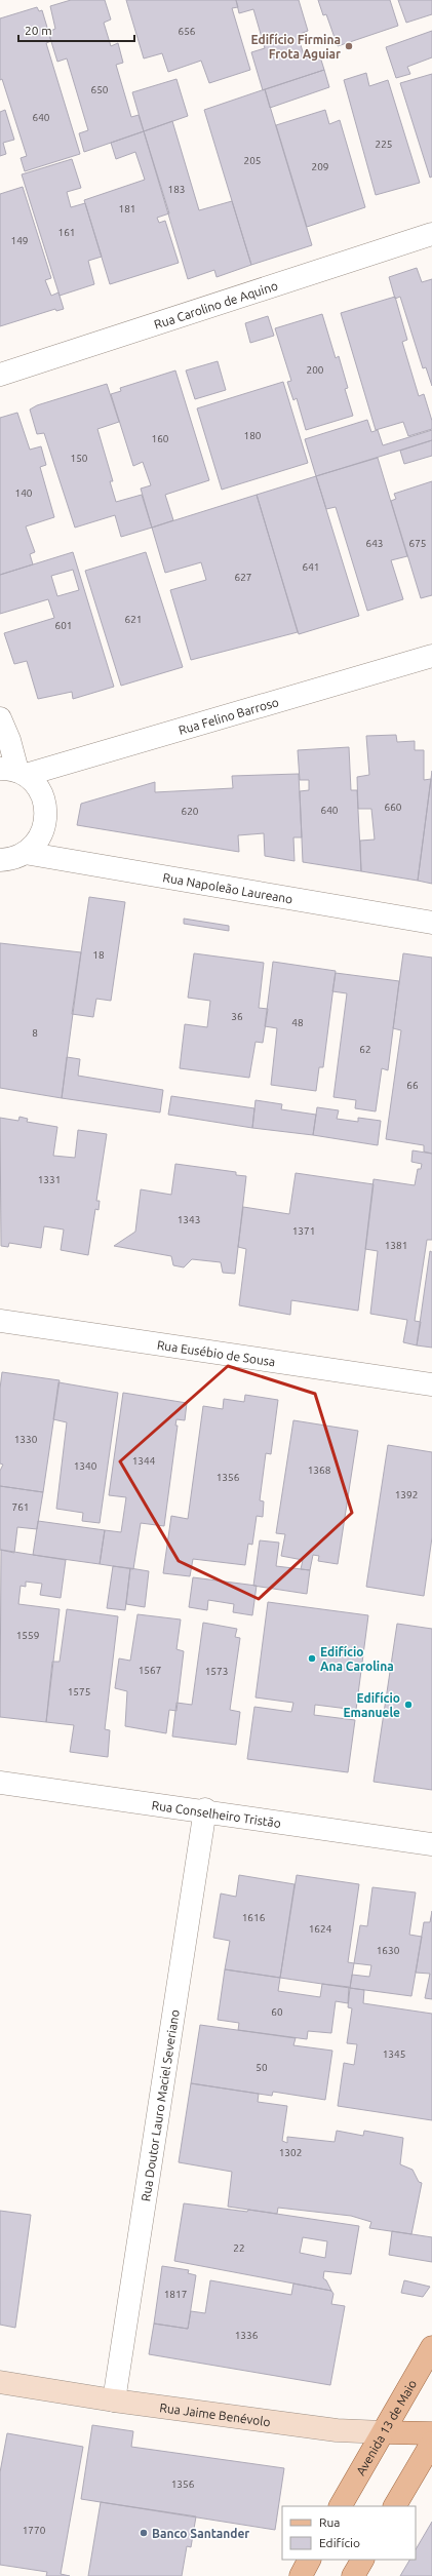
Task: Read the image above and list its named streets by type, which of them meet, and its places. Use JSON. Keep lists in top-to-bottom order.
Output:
{
  "streets": {
    "main road": ["Rua Jaime Benévolo", "Avenida 13 de Maio"],
    "street": [
      "Rua Carolino de Aquino",
      "Rua Felino Barroso",
      "Rua Napoleão Laureano",
      "Rua Eusébio de Sousa",
      "Rua Conselheiro Tristão",
      "Rua Doutor Lauro Maciel Severiano"
    ]
  },
  "crossings": [
    ["Rua Conselheiro Tristão", "Rua Doutor Lauro Maciel Severiano"],
    ["Rua Doutor Lauro Maciel Severiano", "Rua Jaime Benévolo"],
    ["Rua Jaime Benévolo", "Avenida 13 de Maio"]
  ],
  "places": [
    "Edifício Firmina Frota Aguiar",
    "Edifício Ana Carolina",
    "Edifício Emanuele",
    "Banco Santander"
  ],
  "house_numbers": [
    "656",
    "650",
    "640",
    "225",
    "205",
    "209",
    "183",
    "181",
    "161",
    "149",
    "200",
    "180",
    "160",
    "150",
    "140",
    "643",
    "675",
    "641",
    "627",
    "621",
    "601",
    "660",
    "640",
    "620",
    "18",
    "36",
    "48",
    "8",
    "62",
    "66",
    "1331",
    "1343",
    "1371",
    "1381",
    "1330",
    "1344",
    "1340",
    "1368",
    "1356",
    "1392",
    "761",
    "1559",
    "1567",
    "1573",
    "1575",
    "1616",
    "1624",
    "1630",
    "60",
    "1345",
    "50",
    "1302",
    "22",
    "1817",
    "1336",
    "1356",
    "1770"
  ],
  "legend": ["Rua", "Edifício"],
  "scale_bar": "20 m"
}
